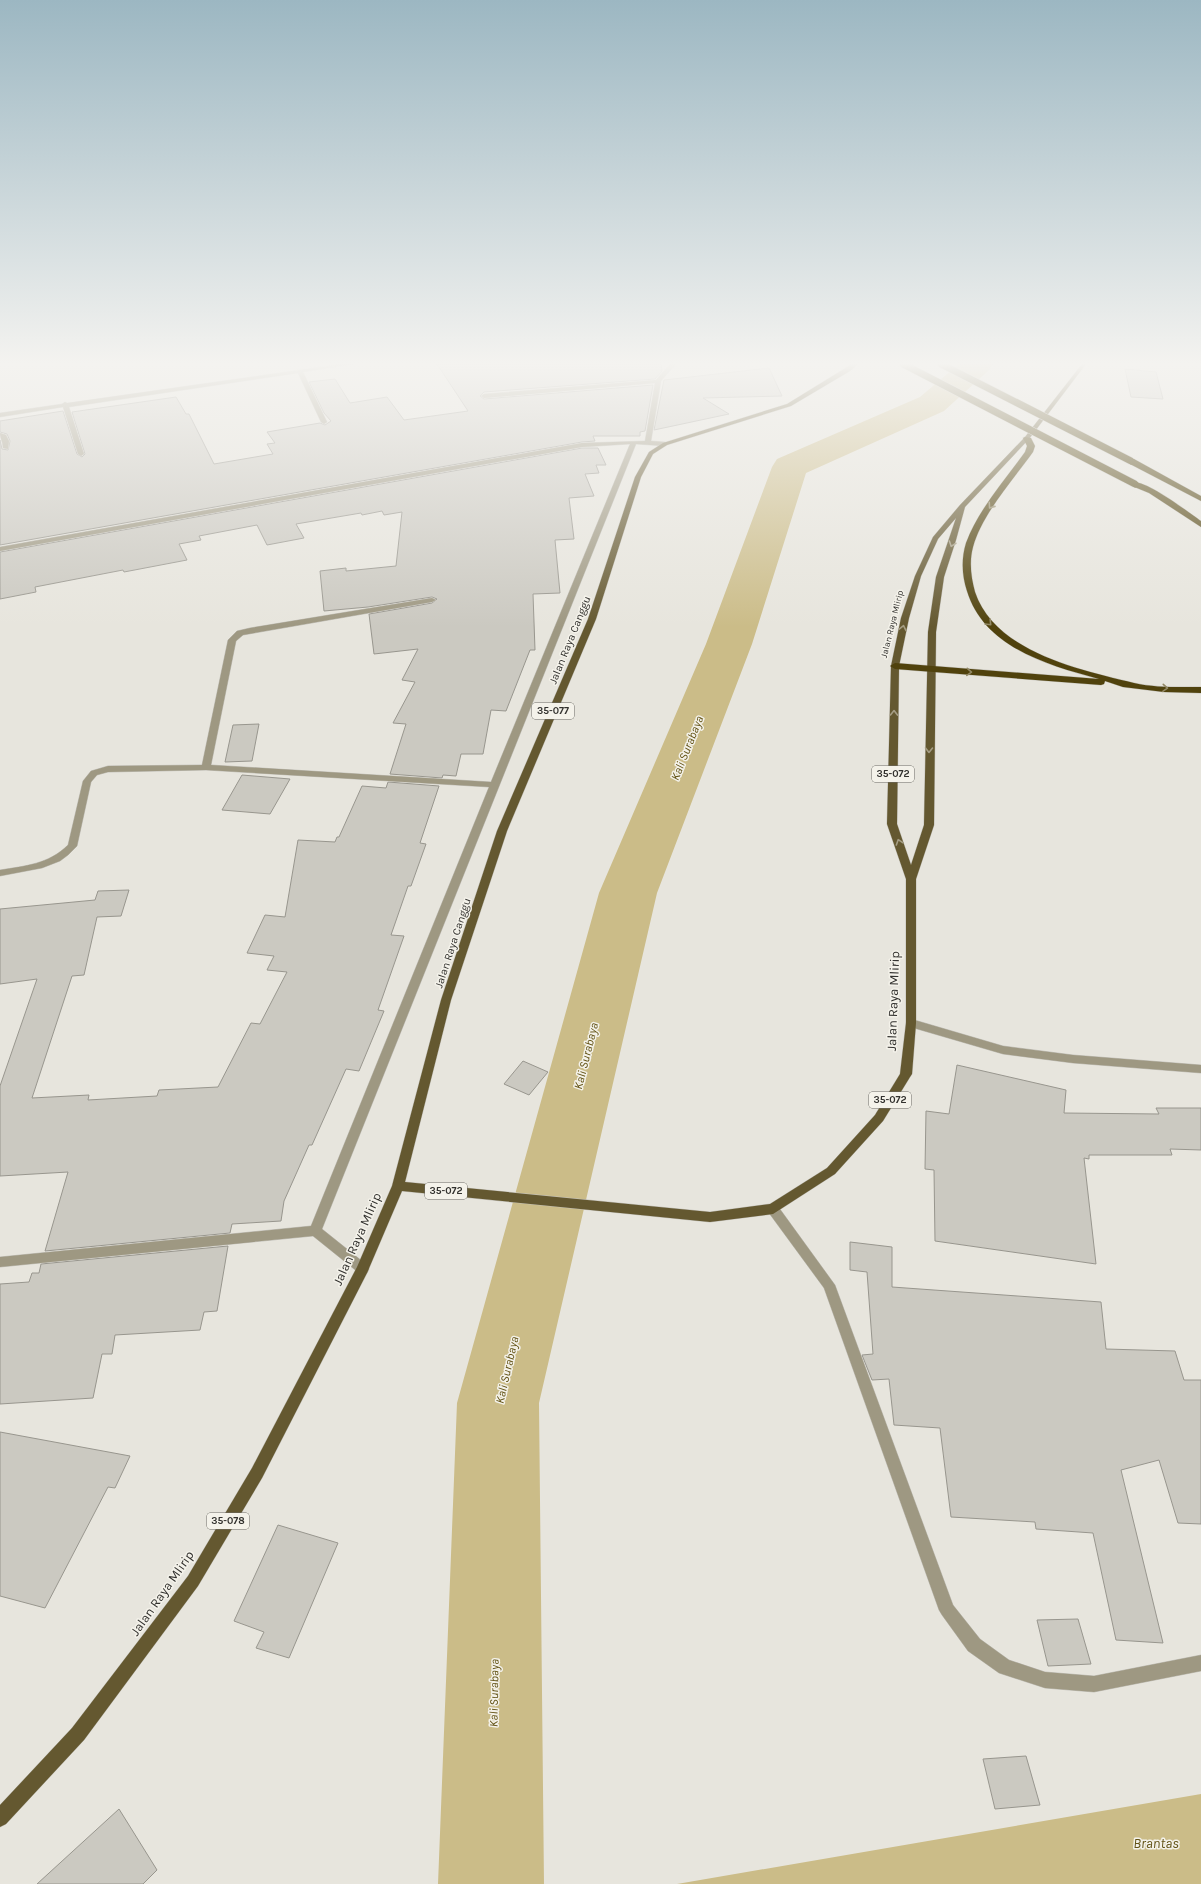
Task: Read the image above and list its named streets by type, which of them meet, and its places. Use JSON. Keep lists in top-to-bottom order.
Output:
{
  "streets": {
    "main road": [
      "Jalan Raya Mlirip",
      "Jalan Raya Canggu",
      "35-077",
      "35-072",
      "35-078"
    ]
  },
  "crossings": [
    ["Jalan Raya Mlirip", "Jalan Raya Canggu"]
  ],
  "water": ["Kali Surabaya", "Brantas"]
}
